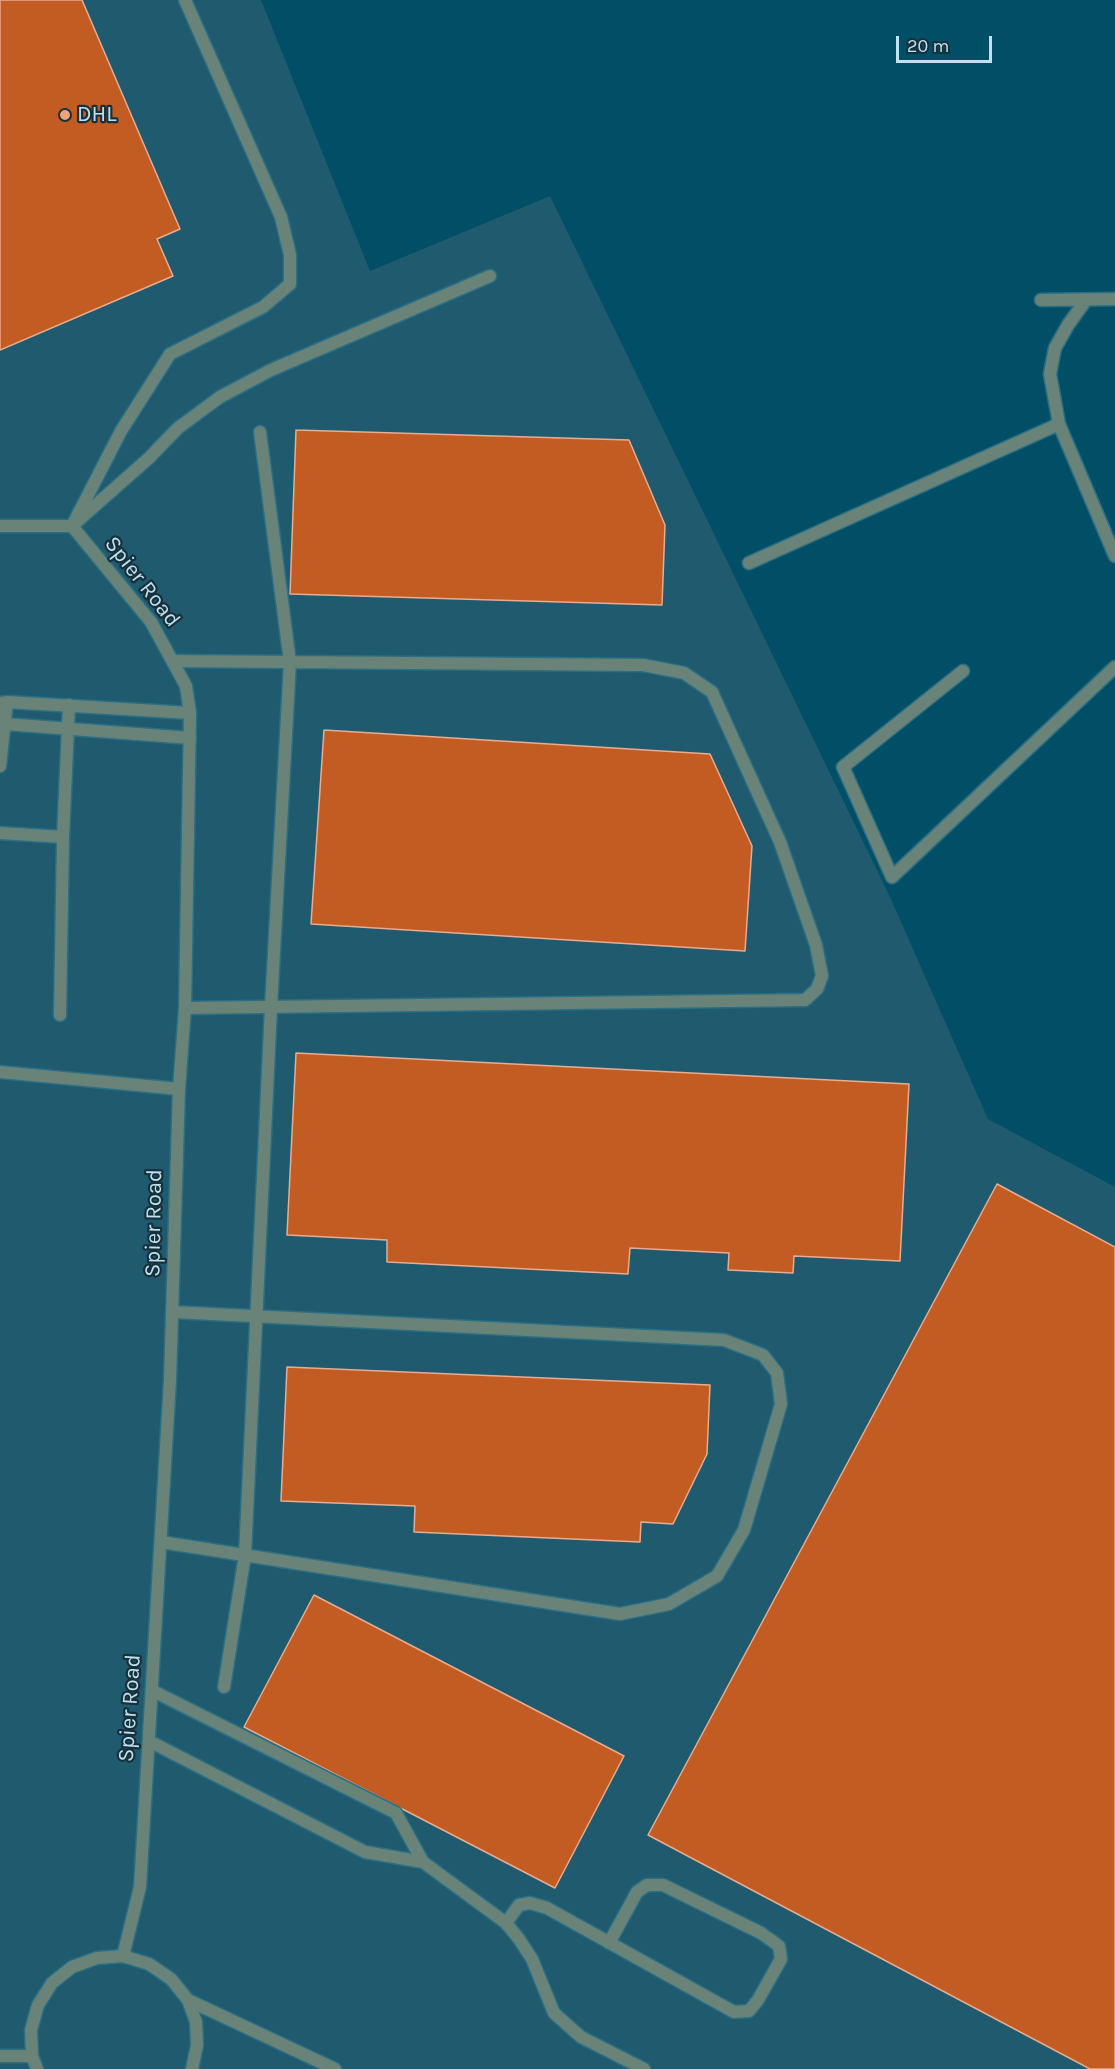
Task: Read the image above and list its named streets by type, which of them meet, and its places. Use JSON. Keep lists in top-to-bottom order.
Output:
{
  "streets": {
    "street": ["Spier Road"]
  },
  "places": ["DHL"],
  "scale_bar": "20 m"
}
